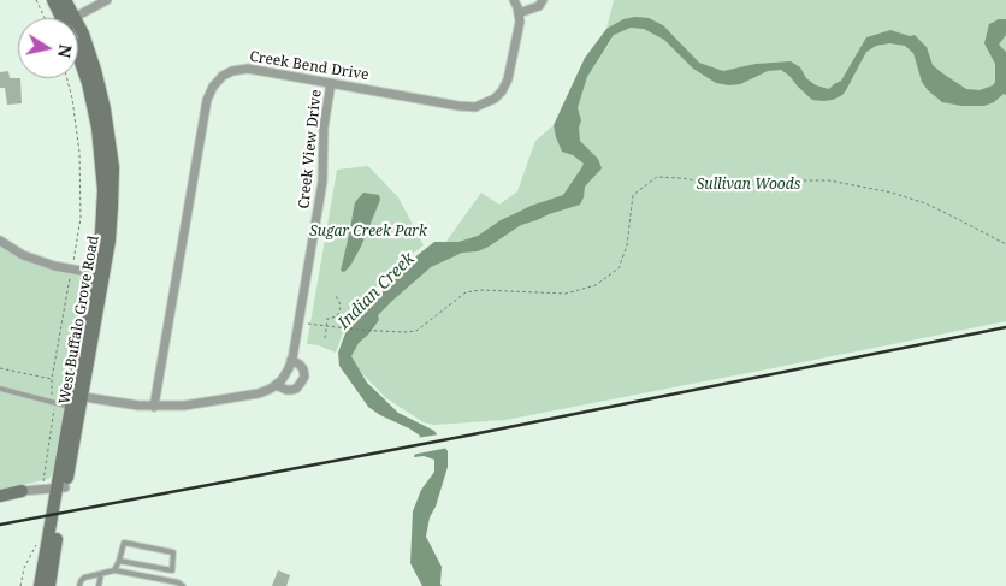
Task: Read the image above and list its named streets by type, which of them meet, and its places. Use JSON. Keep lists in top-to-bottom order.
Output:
{
  "streets": {
    "main road": ["West Buffalo Grove Road"],
    "street": ["Creek Bend Drive", "Creek View Drive"]
  },
  "crossings": [
    ["Creek Bend Drive", "Creek View Drive"]
  ],
  "water": ["Indian Creek"],
  "parks": ["Sullivan Woods", "Sugar Creek Park"],
  "north": "right"
}
